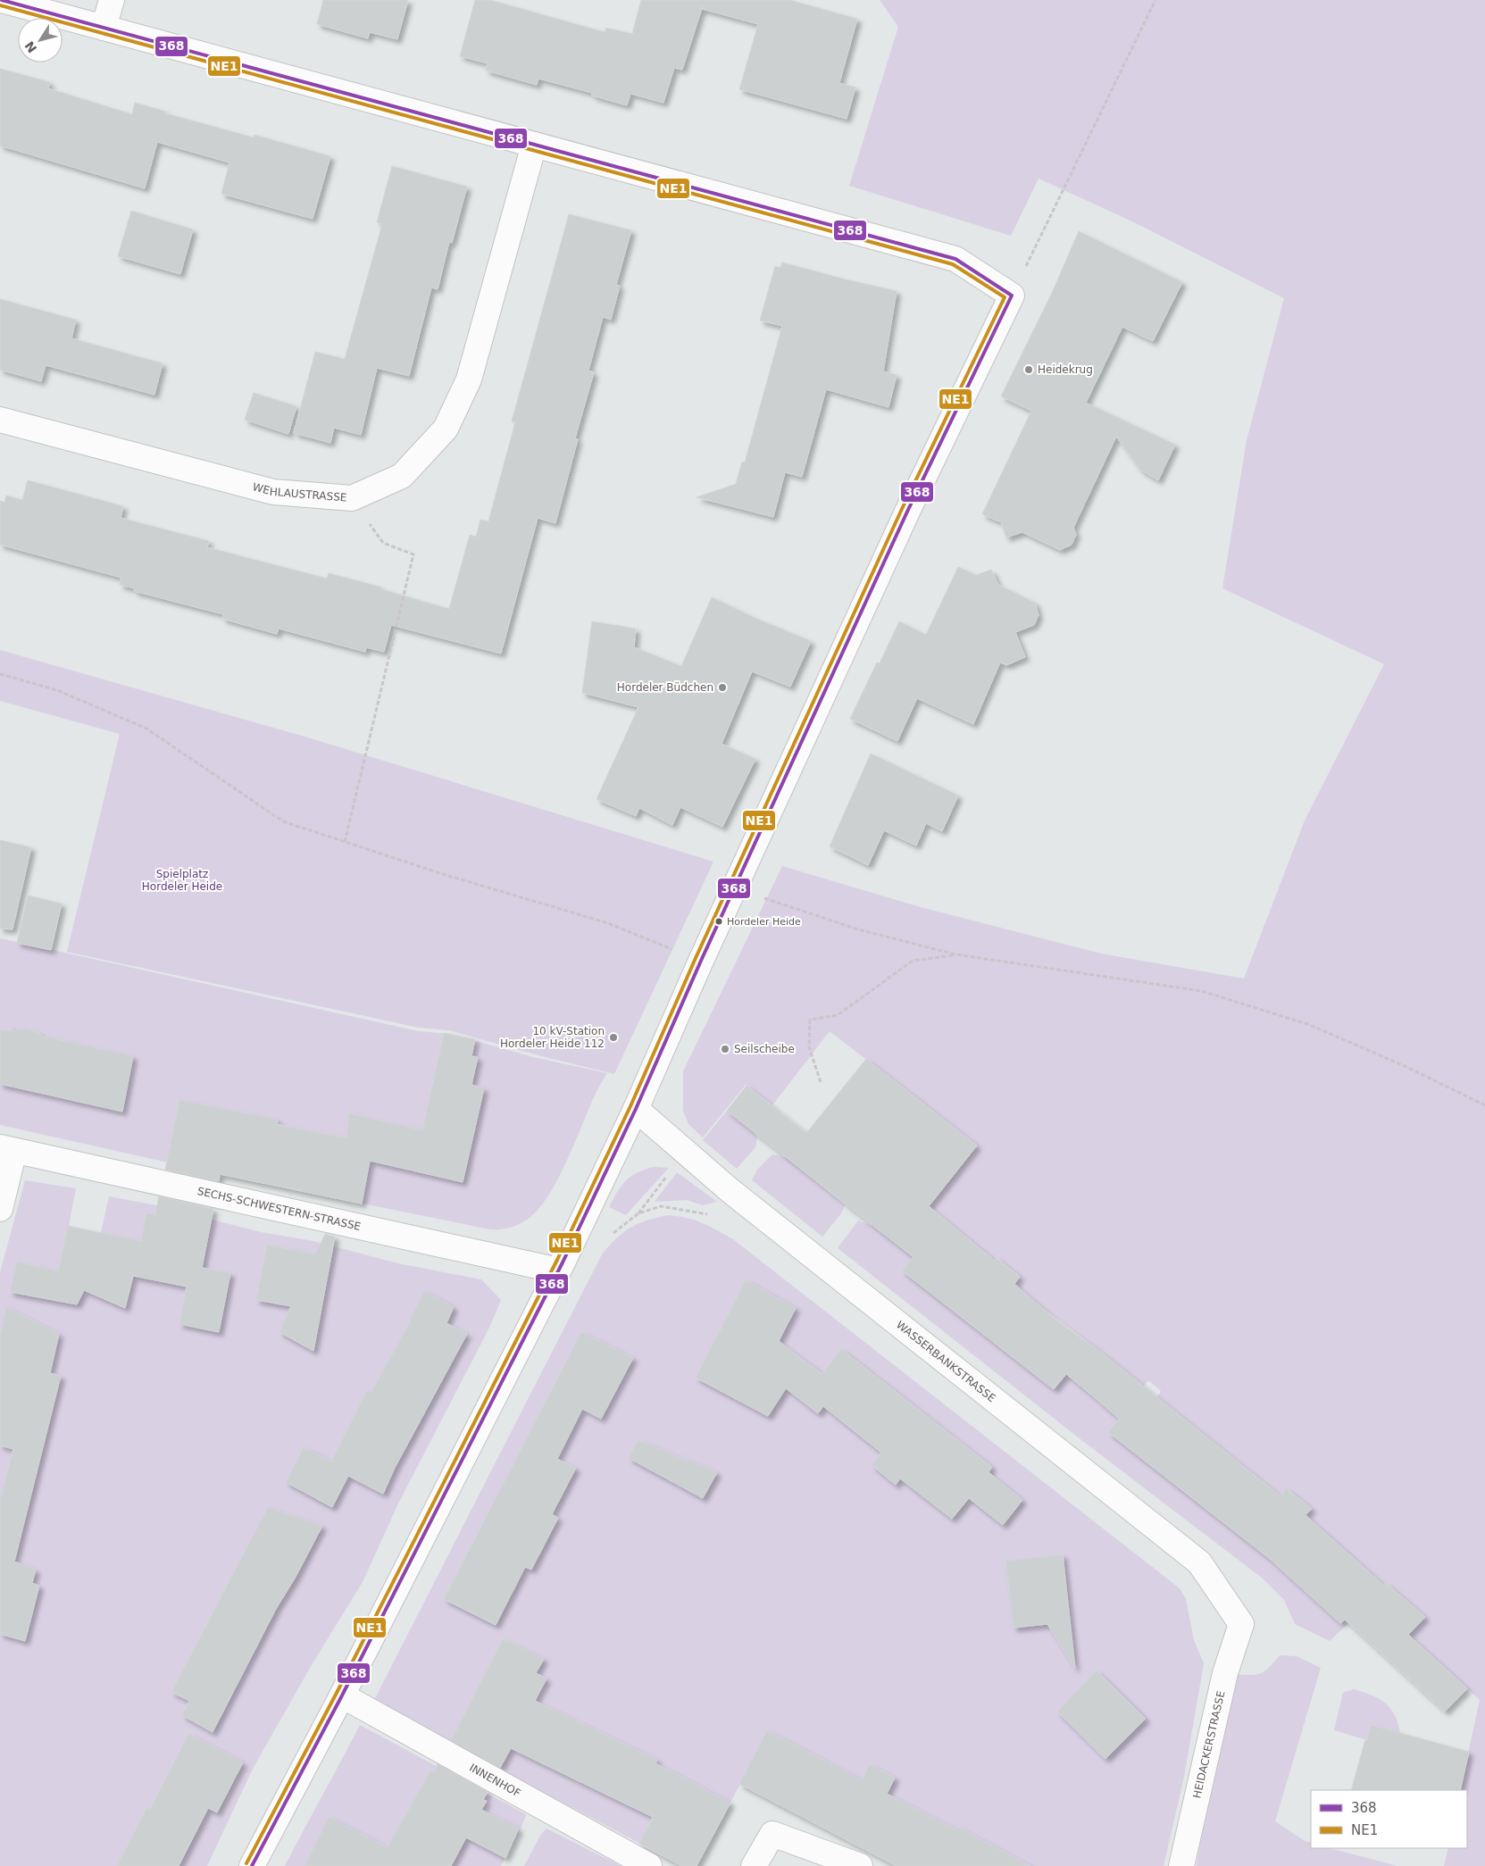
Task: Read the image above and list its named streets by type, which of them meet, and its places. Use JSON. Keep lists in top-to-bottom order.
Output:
{
  "streets": {
    "street": [
      "WEHLAUSTRASSE",
      "SECHS-SCHWESTERN-STRASSE",
      "WASSERBANKSTRASSE",
      "HEIDACKERSTRASSE",
      "INNENHOF"
    ]
  },
  "crossings": [
    ["WASSERBANKSTRASSE", "HEIDACKERSTRASSE"]
  ],
  "parks": ["Spielplatz Hordeler Heide"],
  "places": [
    "Heidekrug",
    "Hordeler Büdchen",
    "Hordeler Heide",
    "10 kV-Station Hordeler Heide 112",
    "Seilscheibe"
  ],
  "lines": ["transit line 368", "transit line NE1"],
  "legend": ["368", "NE1"],
  "north": "bottom left"
}
